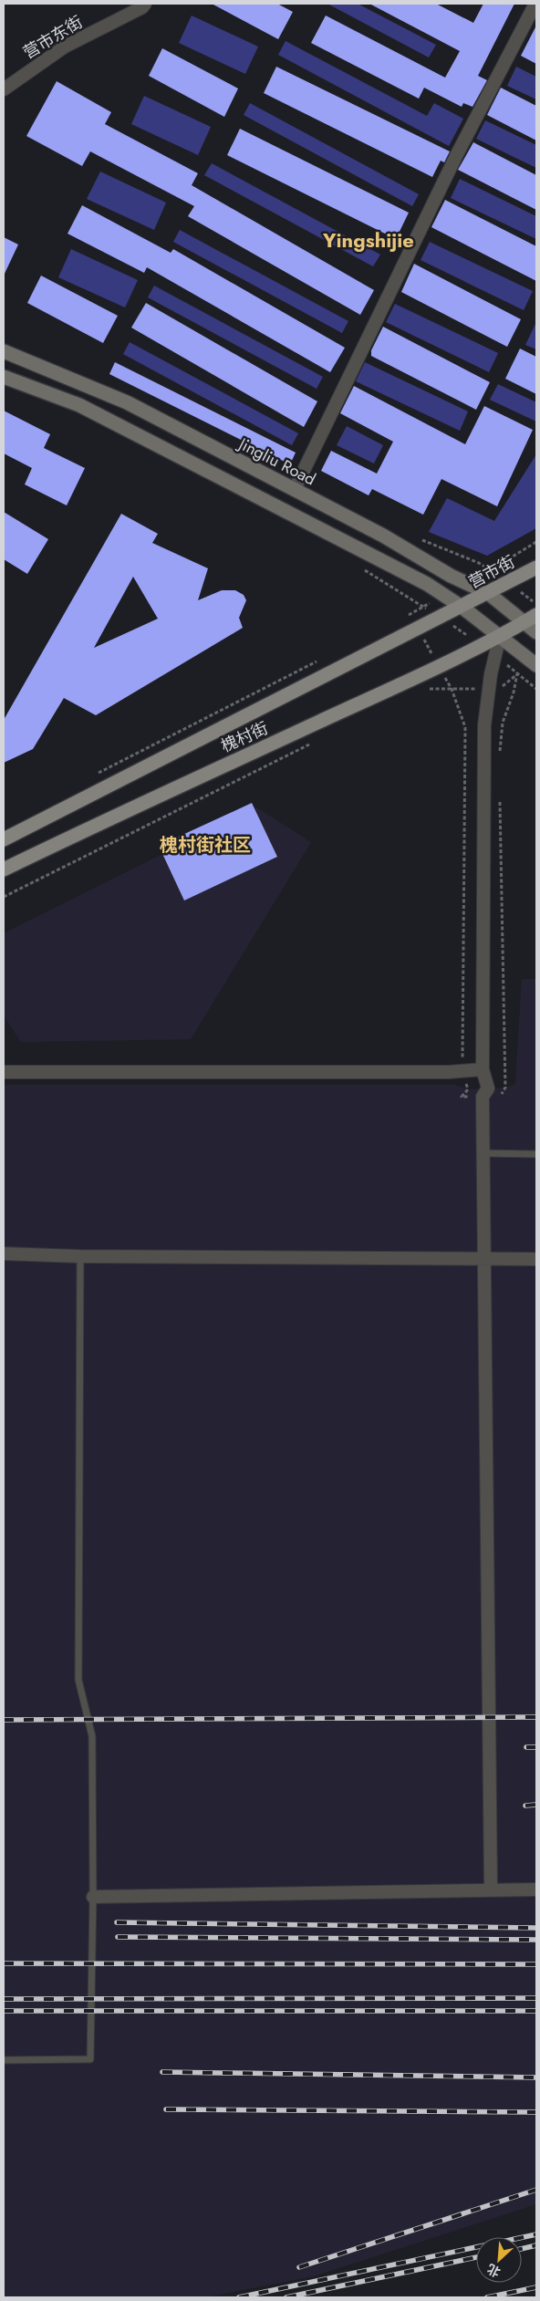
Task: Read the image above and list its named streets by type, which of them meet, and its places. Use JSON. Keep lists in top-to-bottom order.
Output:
{
  "streets": {
    "main road": ["Jingliu Road", "营市街", "槐村街"],
    "street": ["营市东街"]
  },
  "crossings": [
    ["Jingliu Road", "营市街"],
    ["营市街", "槐村街"]
  ],
  "districts": ["Yingshijie", "槐村街社区"],
  "north": "bottom left"
}
